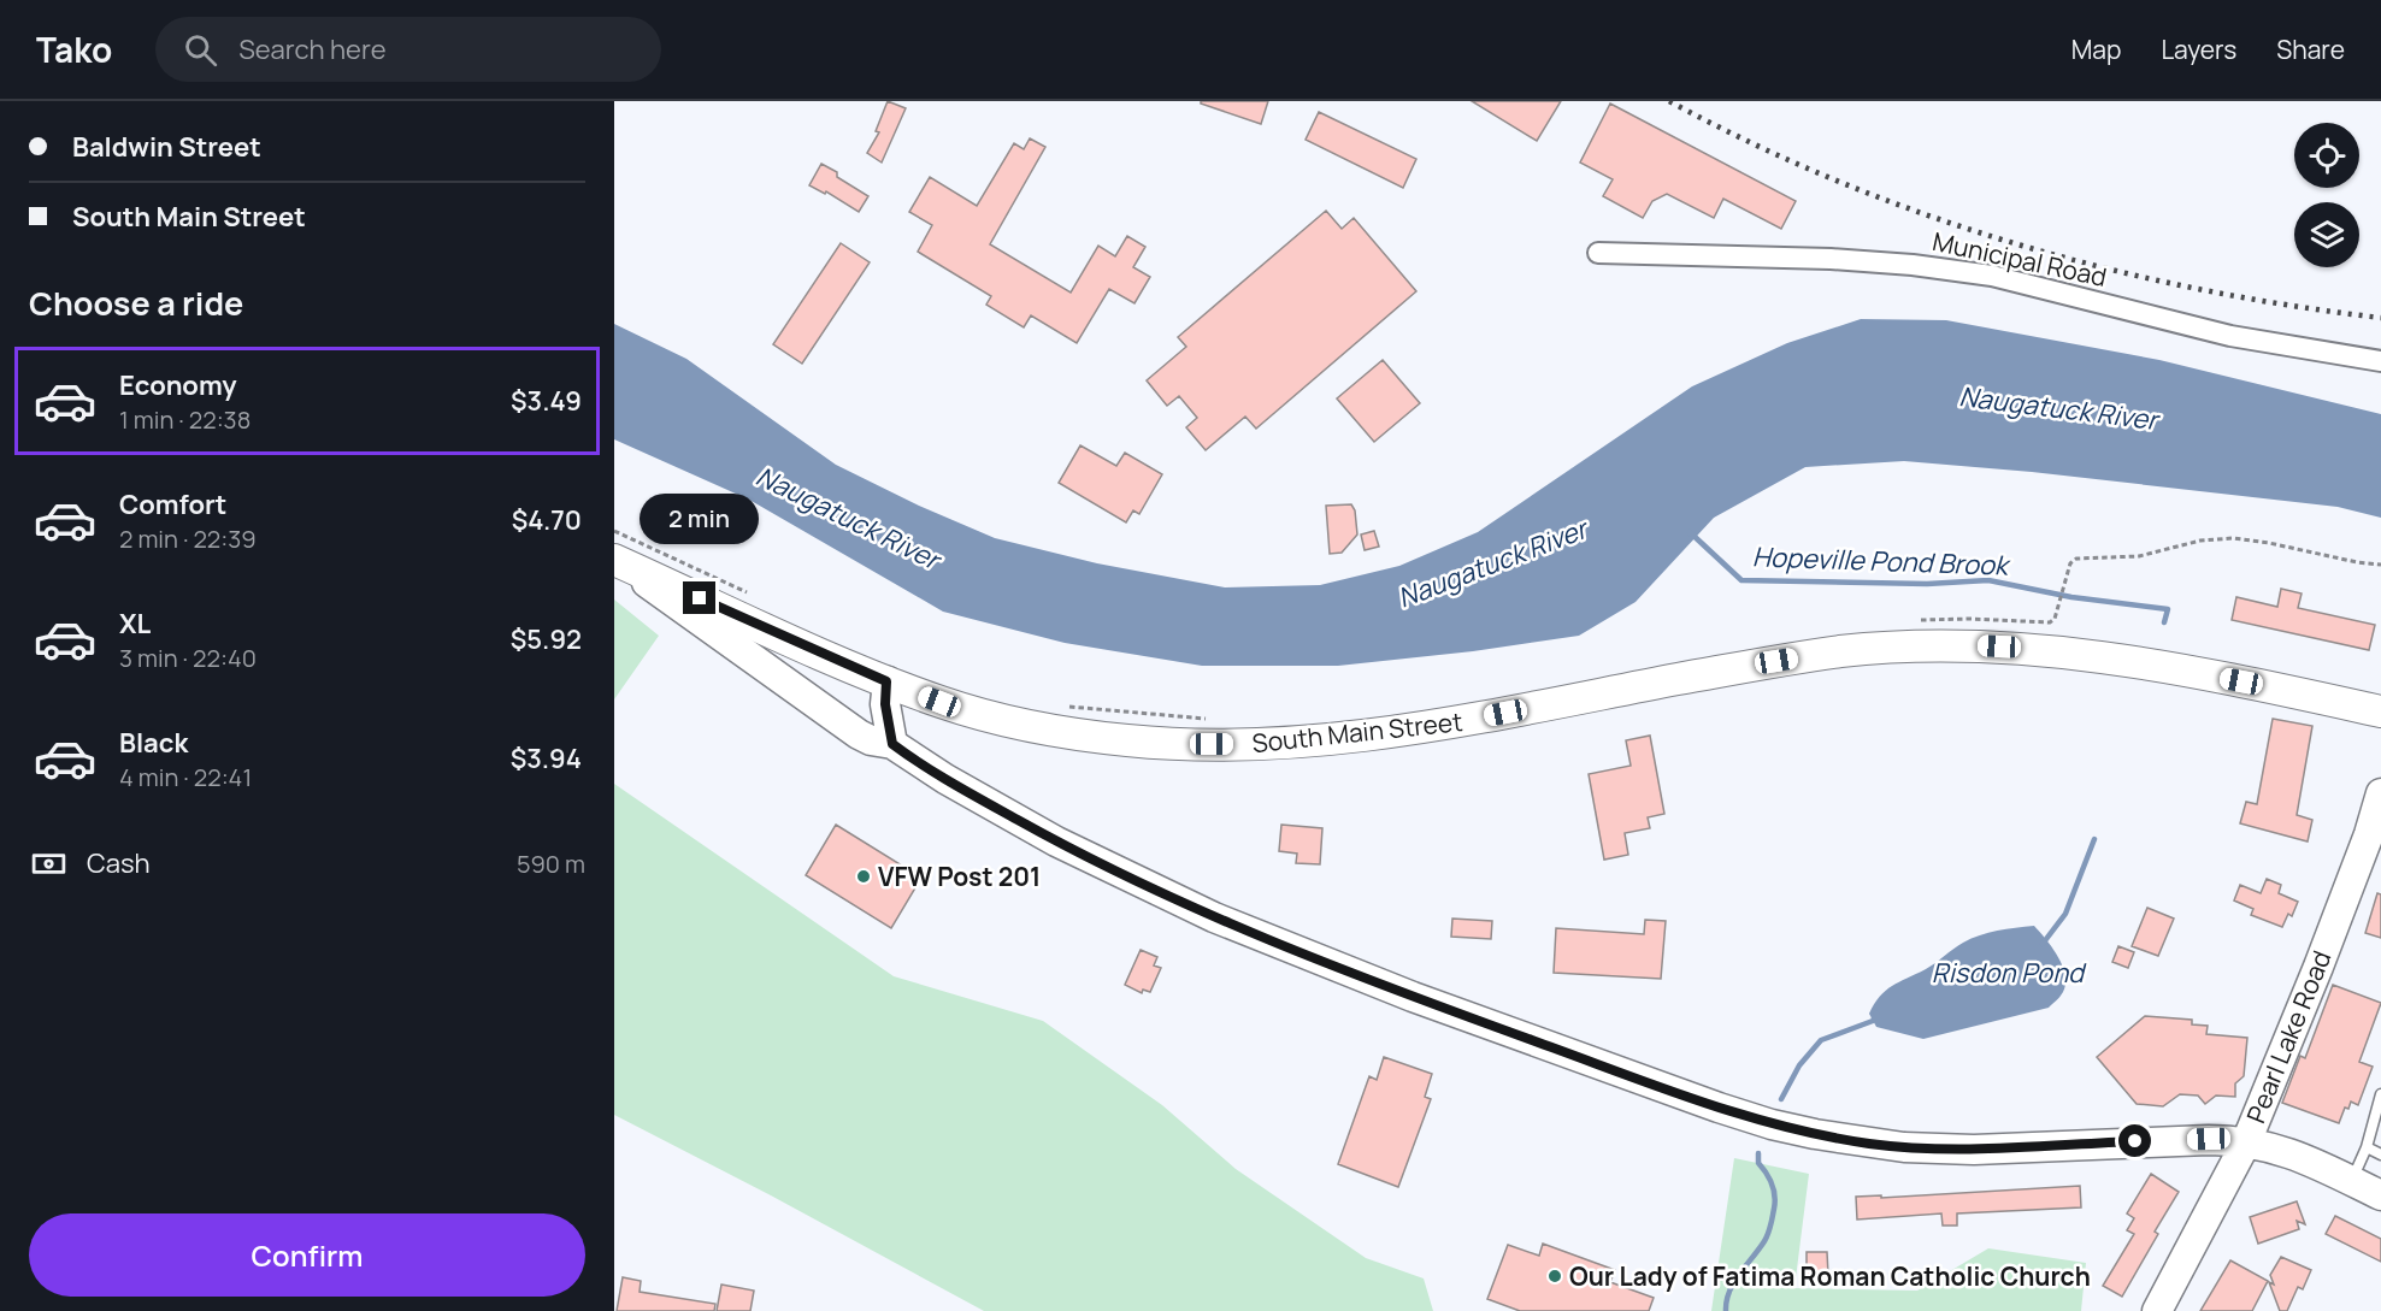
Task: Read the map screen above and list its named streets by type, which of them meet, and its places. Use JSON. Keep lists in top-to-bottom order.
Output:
{
  "streets": {
    "main road": ["South Main Street", "Pearl Lake Road"],
    "street": ["Municipal Road"]
  },
  "water": ["Naugatuck River", "Hopeville Pond Brook", "Risdon Pond"],
  "places": ["VFW Post 201", "Our Lady of Fatima Roman Catholic Church"],
  "page": {
    "header": "Tako",
    "search": "Search here",
    "nav": ["Map", "Layers", "Share"],
    "banner": ["Baldwin Street", "South Main Street"],
    "heading": "Choose a ride",
    "list": [
      {
        "name": "Economy",
        "note": "1 min · 22:38",
        "value": "$3.49"
      },
      {
        "name": "Comfort",
        "note": "2 min · 22:39",
        "value": "$4.70"
      },
      {
        "name": "XL",
        "note": "3 min · 22:40",
        "value": "$5.92"
      },
      {
        "name": "Black",
        "note": "4 min · 22:41",
        "value": "$3.94"
      }
    ],
    "bubble": "2 min",
    "pay": ["Cash", "590 m"],
    "buttons": "Confirm"
  }
}
